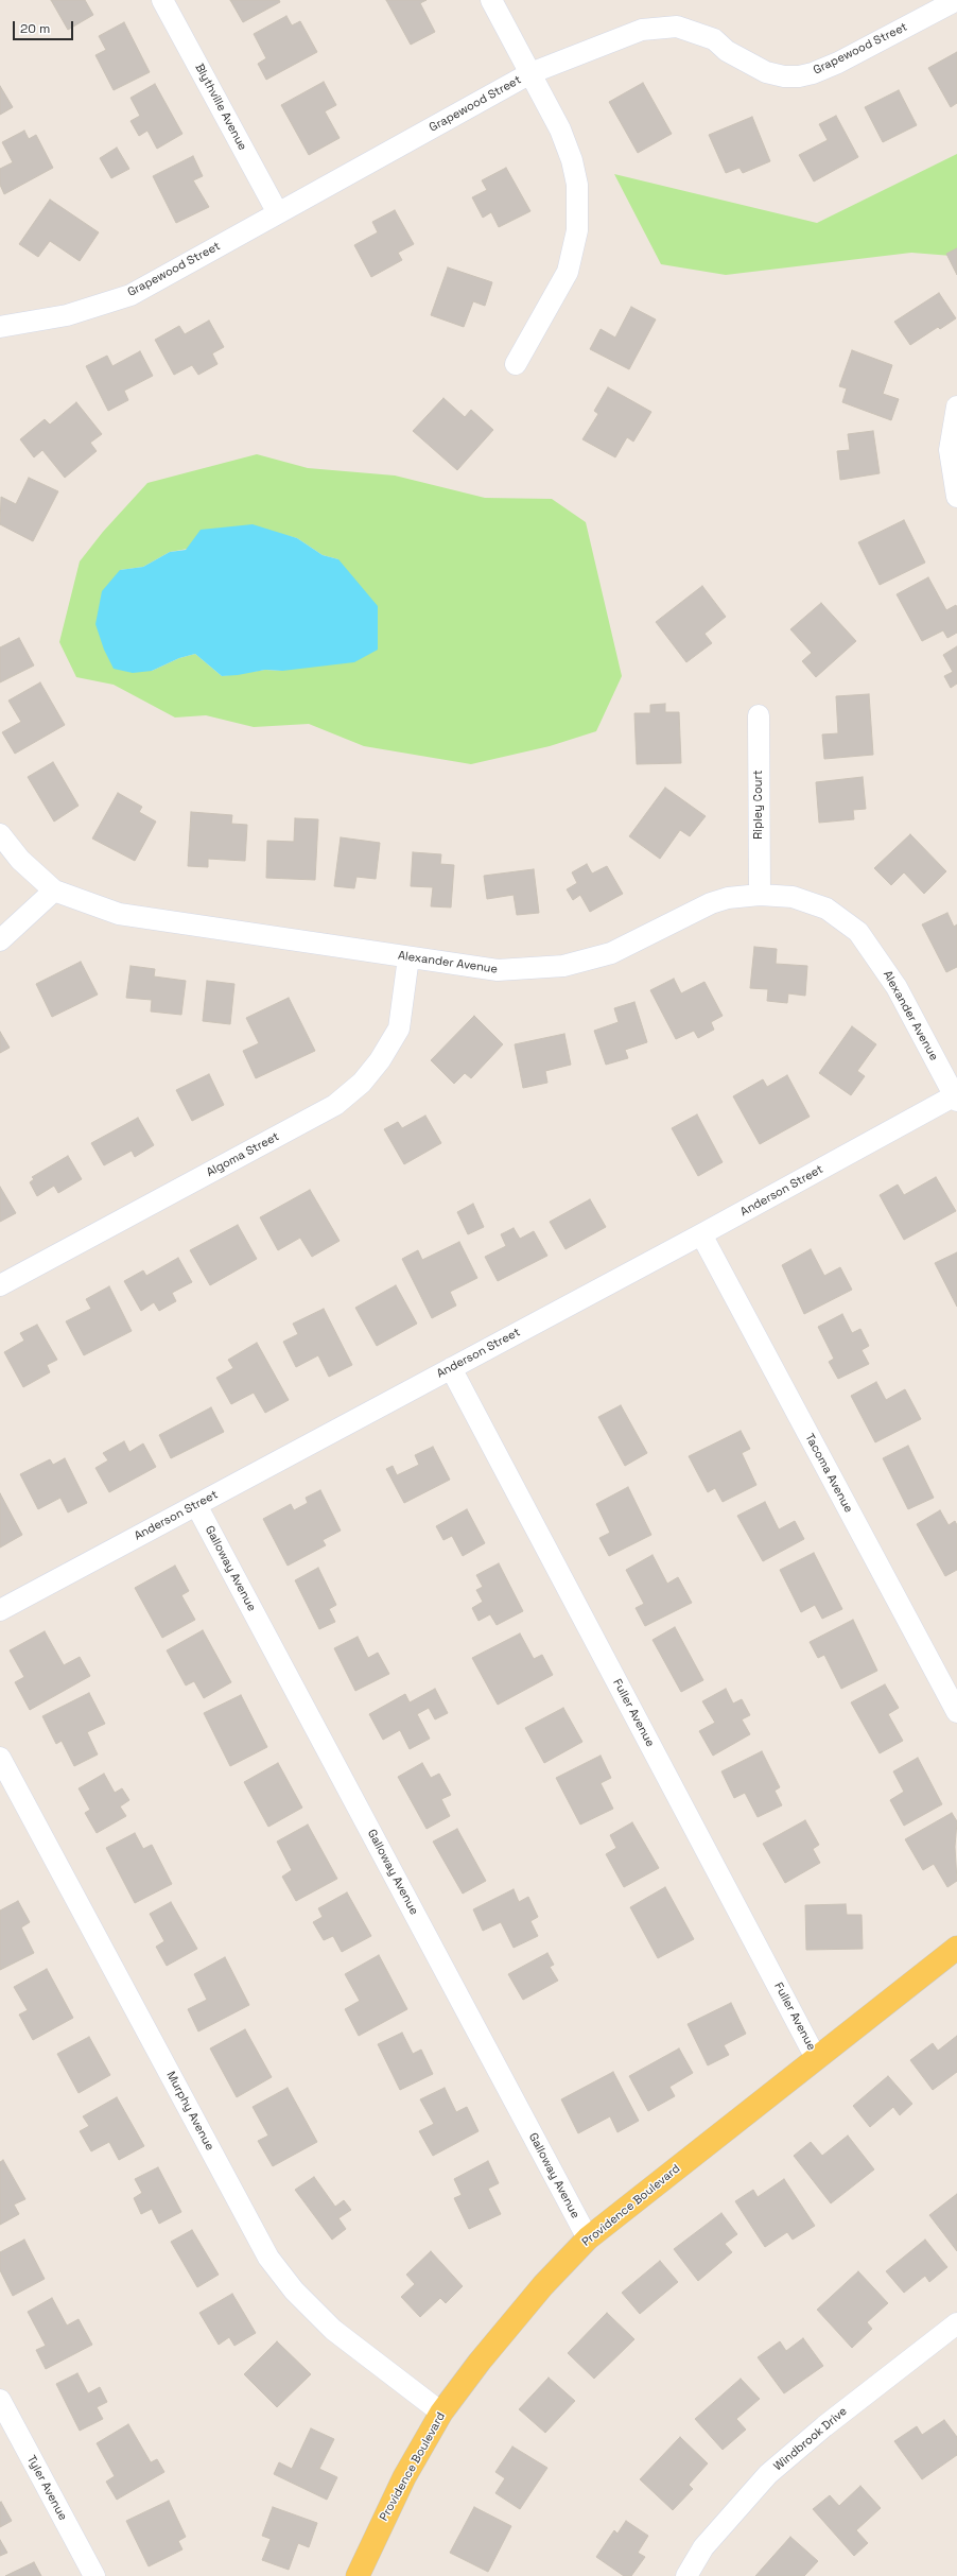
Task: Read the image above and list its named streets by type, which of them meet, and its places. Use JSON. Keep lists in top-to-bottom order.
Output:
{
  "streets": {
    "main road": ["Providence Boulevard"],
    "street": [
      "Grapewood Street",
      "Blythville Avenue",
      "Ripley Court",
      "Alexander Avenue",
      "Algoma Street",
      "Anderson Street",
      "Tacoma Avenue",
      "Galloway Avenue",
      "Fuller Avenue",
      "Murphy Avenue",
      "Windbrook Drive",
      "Tyler Avenue"
    ]
  },
  "crossings": [
    ["Grapewood Street", "Blythville Avenue"],
    ["Ripley Court", "Alexander Avenue"],
    ["Alexander Avenue", "Algoma Street"],
    ["Alexander Avenue", "Anderson Street"],
    ["Anderson Street", "Tacoma Avenue"],
    ["Anderson Street", "Galloway Avenue"],
    ["Anderson Street", "Fuller Avenue"],
    ["Galloway Avenue", "Providence Boulevard"],
    ["Fuller Avenue", "Providence Boulevard"],
    ["Murphy Avenue", "Providence Boulevard"]
  ],
  "scale_bar": "20 m"
}
